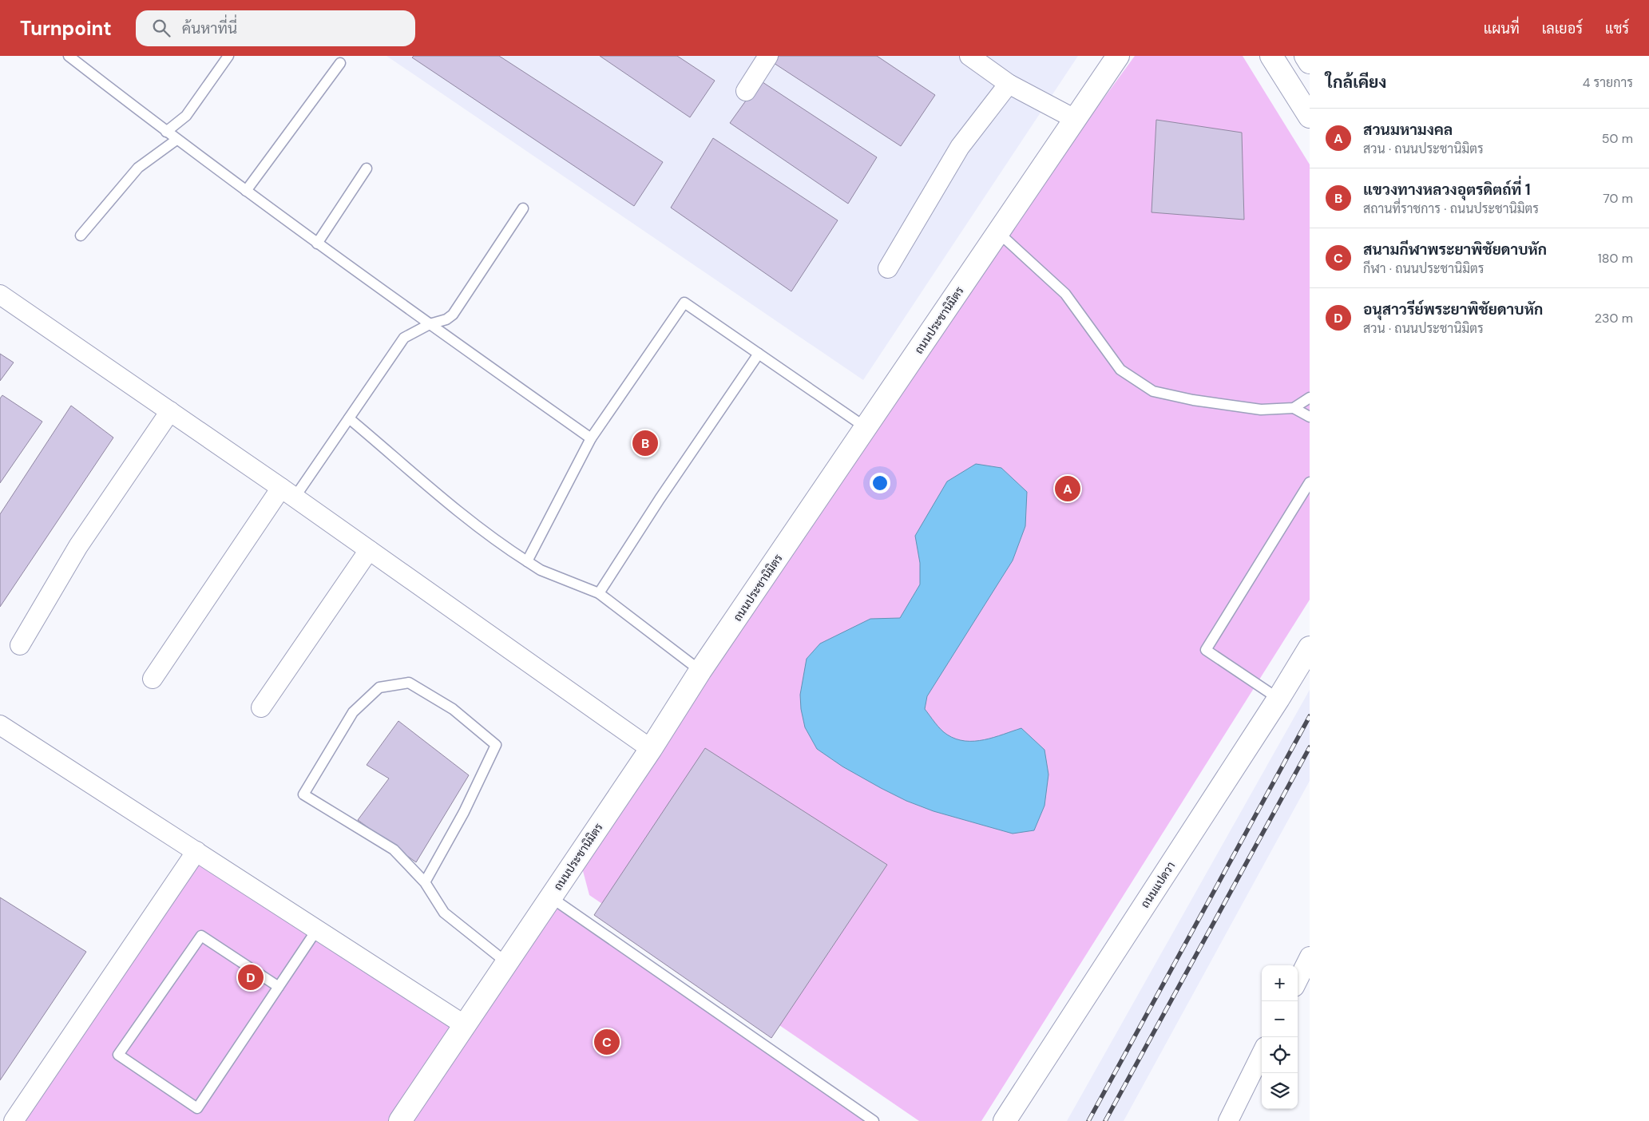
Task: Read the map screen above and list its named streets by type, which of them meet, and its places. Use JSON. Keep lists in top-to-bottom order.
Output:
{
  "streets": {
    "main road": ["ถนนประชานิมิตร", "ถนนแปดวา"]
  },
  "page": {
    "header": "Turnpoint",
    "search": "ค้นหาที่นี่",
    "nav": ["แผนที่", "เลเยอร์", "แชร์"],
    "heading": ["ใกล้เคียง", "4 รายการ"],
    "list": [
      {
        "mark": "A",
        "name": "สวนมหามงคล",
        "note": "สวน · ถนนประชานิมิตร",
        "value": "50 m"
      },
      {
        "mark": "B",
        "name": "แขวงทางหลวงอุตรดิตถ์ที่ 1",
        "note": "สถานที่ราชการ · ถนนประชานิมิตร",
        "value": "70 m"
      },
      {
        "mark": "C",
        "name": "สนามกีฬาพระยาพิชัยดาบหัก",
        "note": "กีฬา · ถนนประชานิมิตร",
        "value": "180 m"
      },
      {
        "mark": "D",
        "name": "อนุสาวรีย์พระยาพิชัยดาบหัก",
        "note": "สวน · ถนนประชานิมิตร",
        "value": "230 m"
      }
    ],
    "pins": [
      "B",
      "A",
      "D",
      "C"
    ],
    "map_buttons": ["+", "−"]
  }
}
